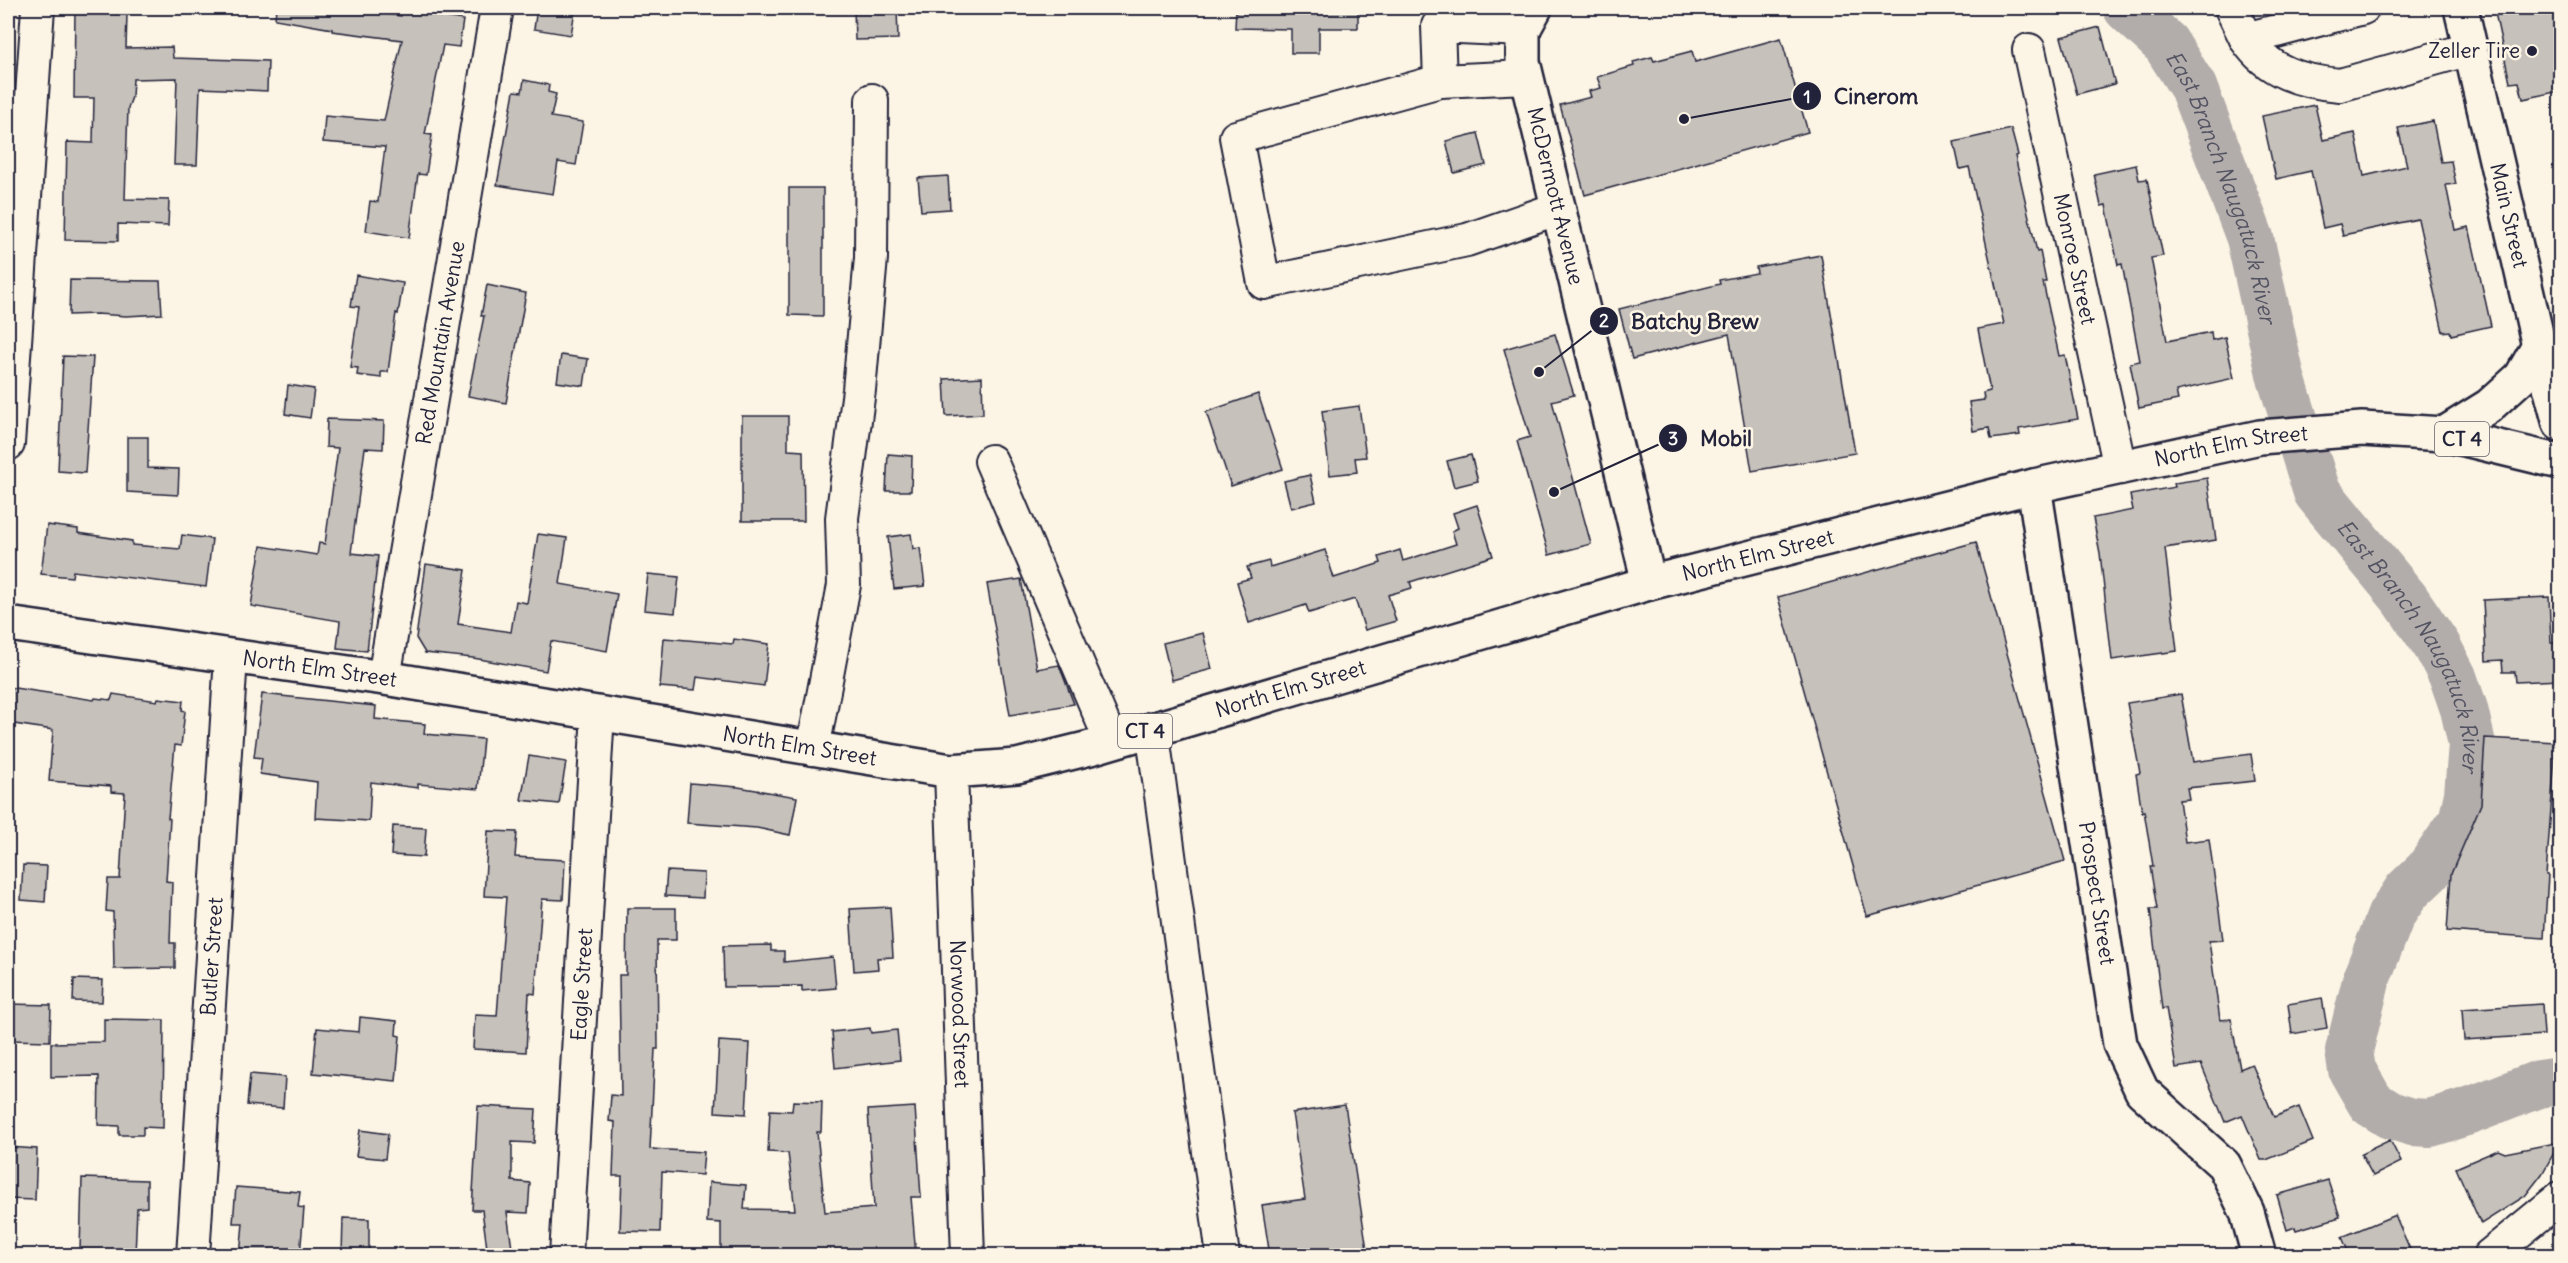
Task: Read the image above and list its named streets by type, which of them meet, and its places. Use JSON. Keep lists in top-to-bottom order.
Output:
{
  "streets": {
    "main road": [
      "McDermott Avenue",
      "Main Street",
      "CT 4",
      "North Elm Street",
      "Prospect Street"
    ],
    "street": [
      "Monroe Street",
      "Red Mountain Avenue",
      "Butler Street",
      "Eagle Street",
      "Norwood Street"
    ]
  },
  "crossings": [
    ["McDermott Avenue", "North Elm Street"],
    ["Monroe Street", "North Elm Street"],
    ["Red Mountain Avenue", "North Elm Street"],
    ["North Elm Street", "Prospect Street"],
    ["North Elm Street", "Butler Street"],
    ["North Elm Street", "Eagle Street"],
    ["North Elm Street", "Norwood Street"]
  ],
  "water": ["East Branch Naugatuck River"],
  "places": [
    "Zeller Tire",
    "Cinerom",
    "Batchy Brew",
    "Mobil"
  ]
}
